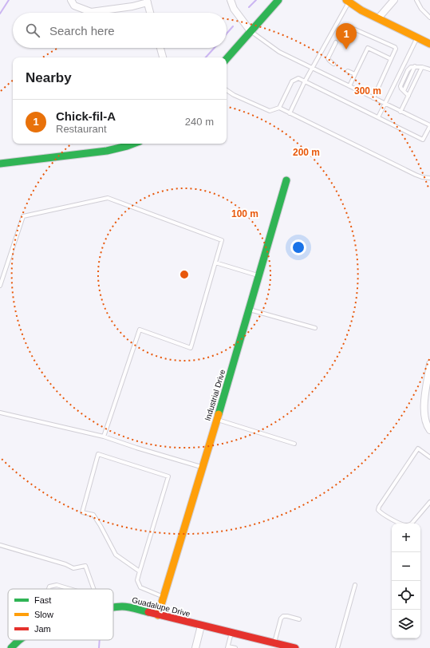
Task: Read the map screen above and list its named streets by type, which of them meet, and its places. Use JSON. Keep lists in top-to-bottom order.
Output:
{
  "streets": {
    "street": ["Industrial Drive", "Guadalupe Drive"]
  },
  "crossings": [
    ["Industrial Drive", "Guadalupe Drive"]
  ],
  "legend": ["Fast", "Slow", "Jam"],
  "page": {
    "search": "Search here",
    "pins": "1",
    "heading": "Nearby",
    "list": [
      {
        "mark": "1",
        "name": "Chick-fil-A",
        "note": "Restaurant",
        "value": "240 m"
      }
    ],
    "map_buttons": ["+", "−"]
  },
  "rings": ["300 m", "200 m", "100 m"]
}
